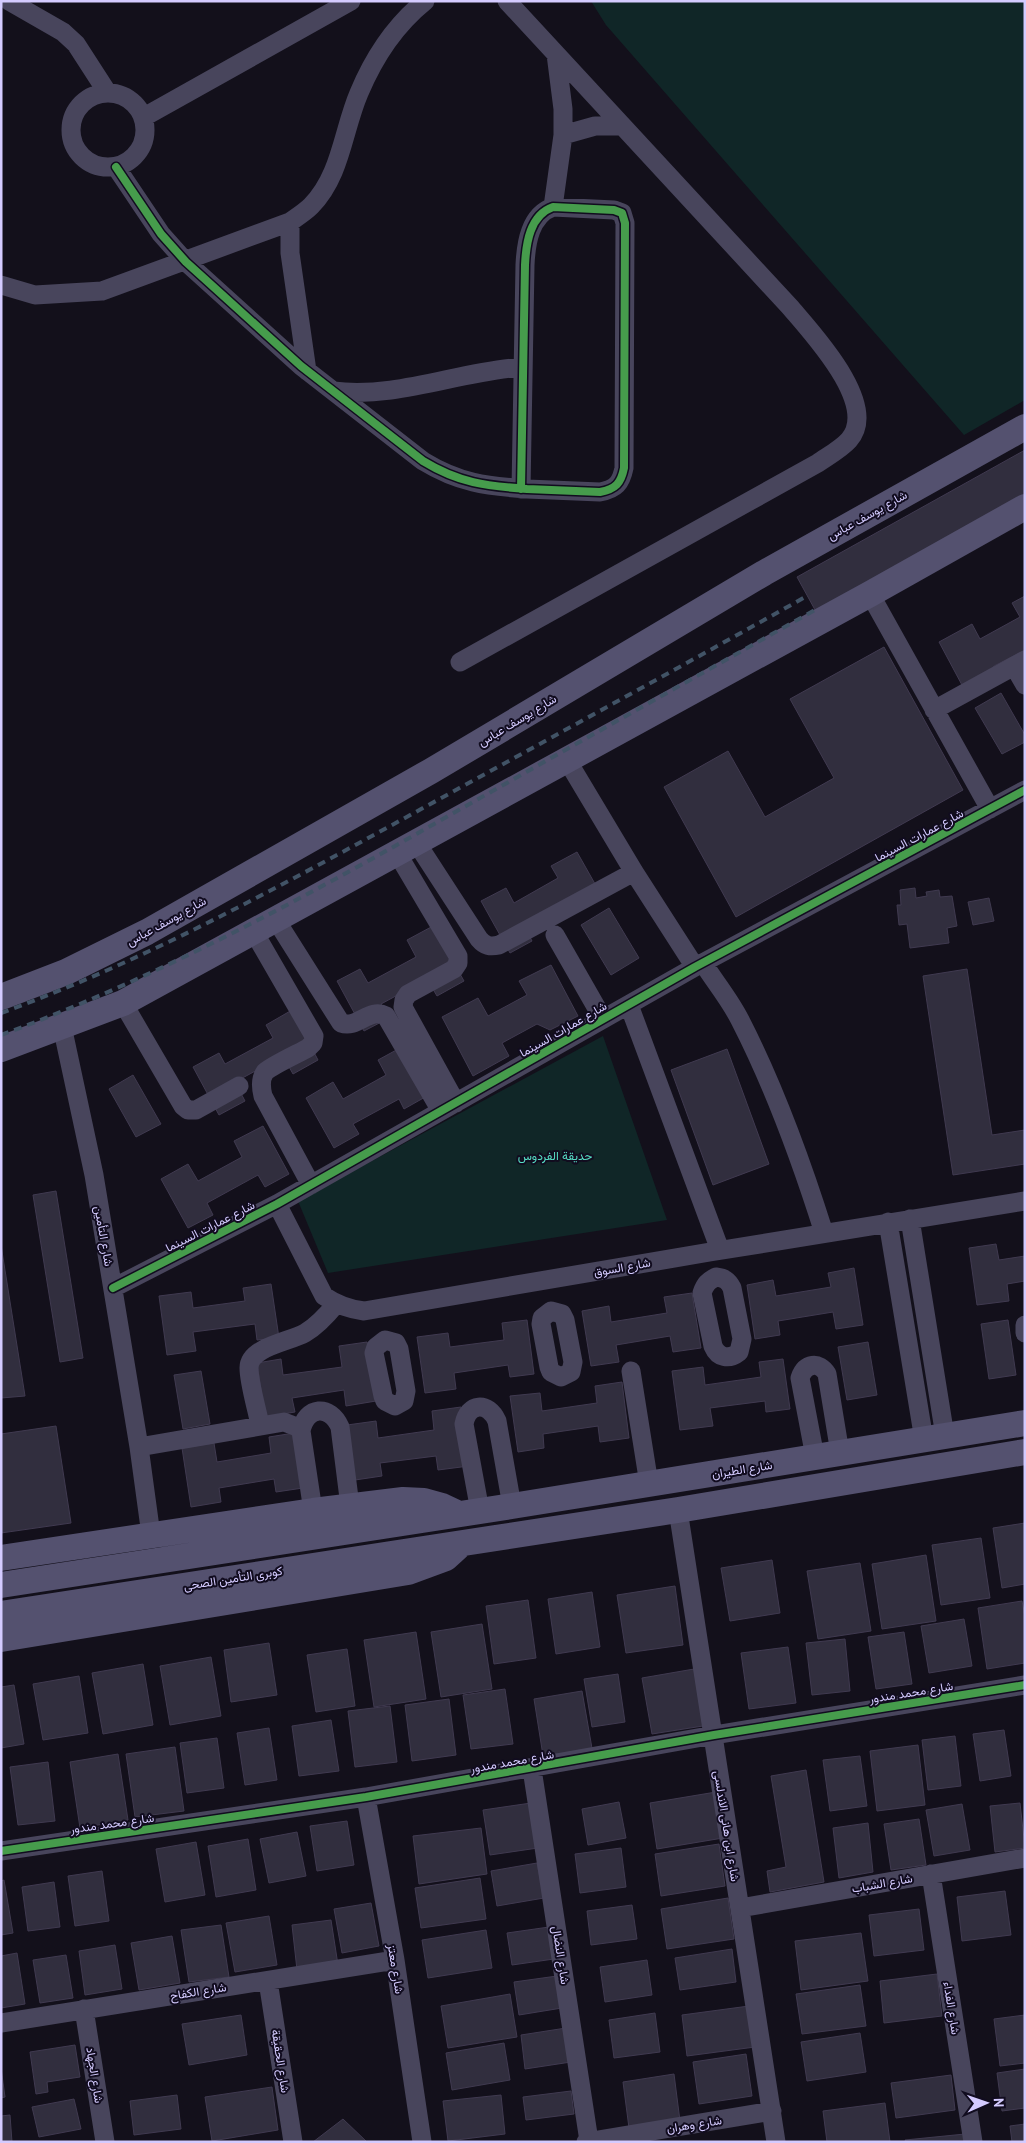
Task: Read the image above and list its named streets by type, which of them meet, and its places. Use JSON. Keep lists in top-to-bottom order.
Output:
{
  "streets": {
    "main road": ["شارع يوسف عباس", "شارع الطيران", "كوبرى التأمين الصحى"],
    "street": [
      "شارع عمارات السينما",
      "شارع التأمين",
      "شارع السوق",
      "شارع محمد مندور",
      "شارع ابن هانى الاندلسى",
      "شارع الشباب",
      "شارع النضال",
      "شارع معتز",
      "شارع الكفاح",
      "شارع الفداء",
      "شارع الحقيقة",
      "شارع الجهاد",
      "شارع وهران"
    ]
  },
  "crossings": [
    ["شارع عمارات السينما", "شارع التأمين"],
    ["شارع محمد مندور", "شارع ابن هانى الاندلسى"],
    ["شارع محمد مندور", "شارع النضال"],
    ["شارع محمد مندور", "شارع معتز"],
    ["شارع ابن هانى الاندلسى", "شارع الشباب"],
    ["شارع ابن هانى الاندلسى", "شارع وهران"],
    ["شارع الشباب", "شارع الفداء"],
    ["شارع النضال", "شارع وهران"],
    ["شارع معتز", "شارع الكفاح"],
    ["شارع الكفاح", "شارع الحقيقة"],
    ["شارع الكفاح", "شارع الجهاد"]
  ],
  "parks": ["حديقة الفردوس"],
  "north": "right"
}
